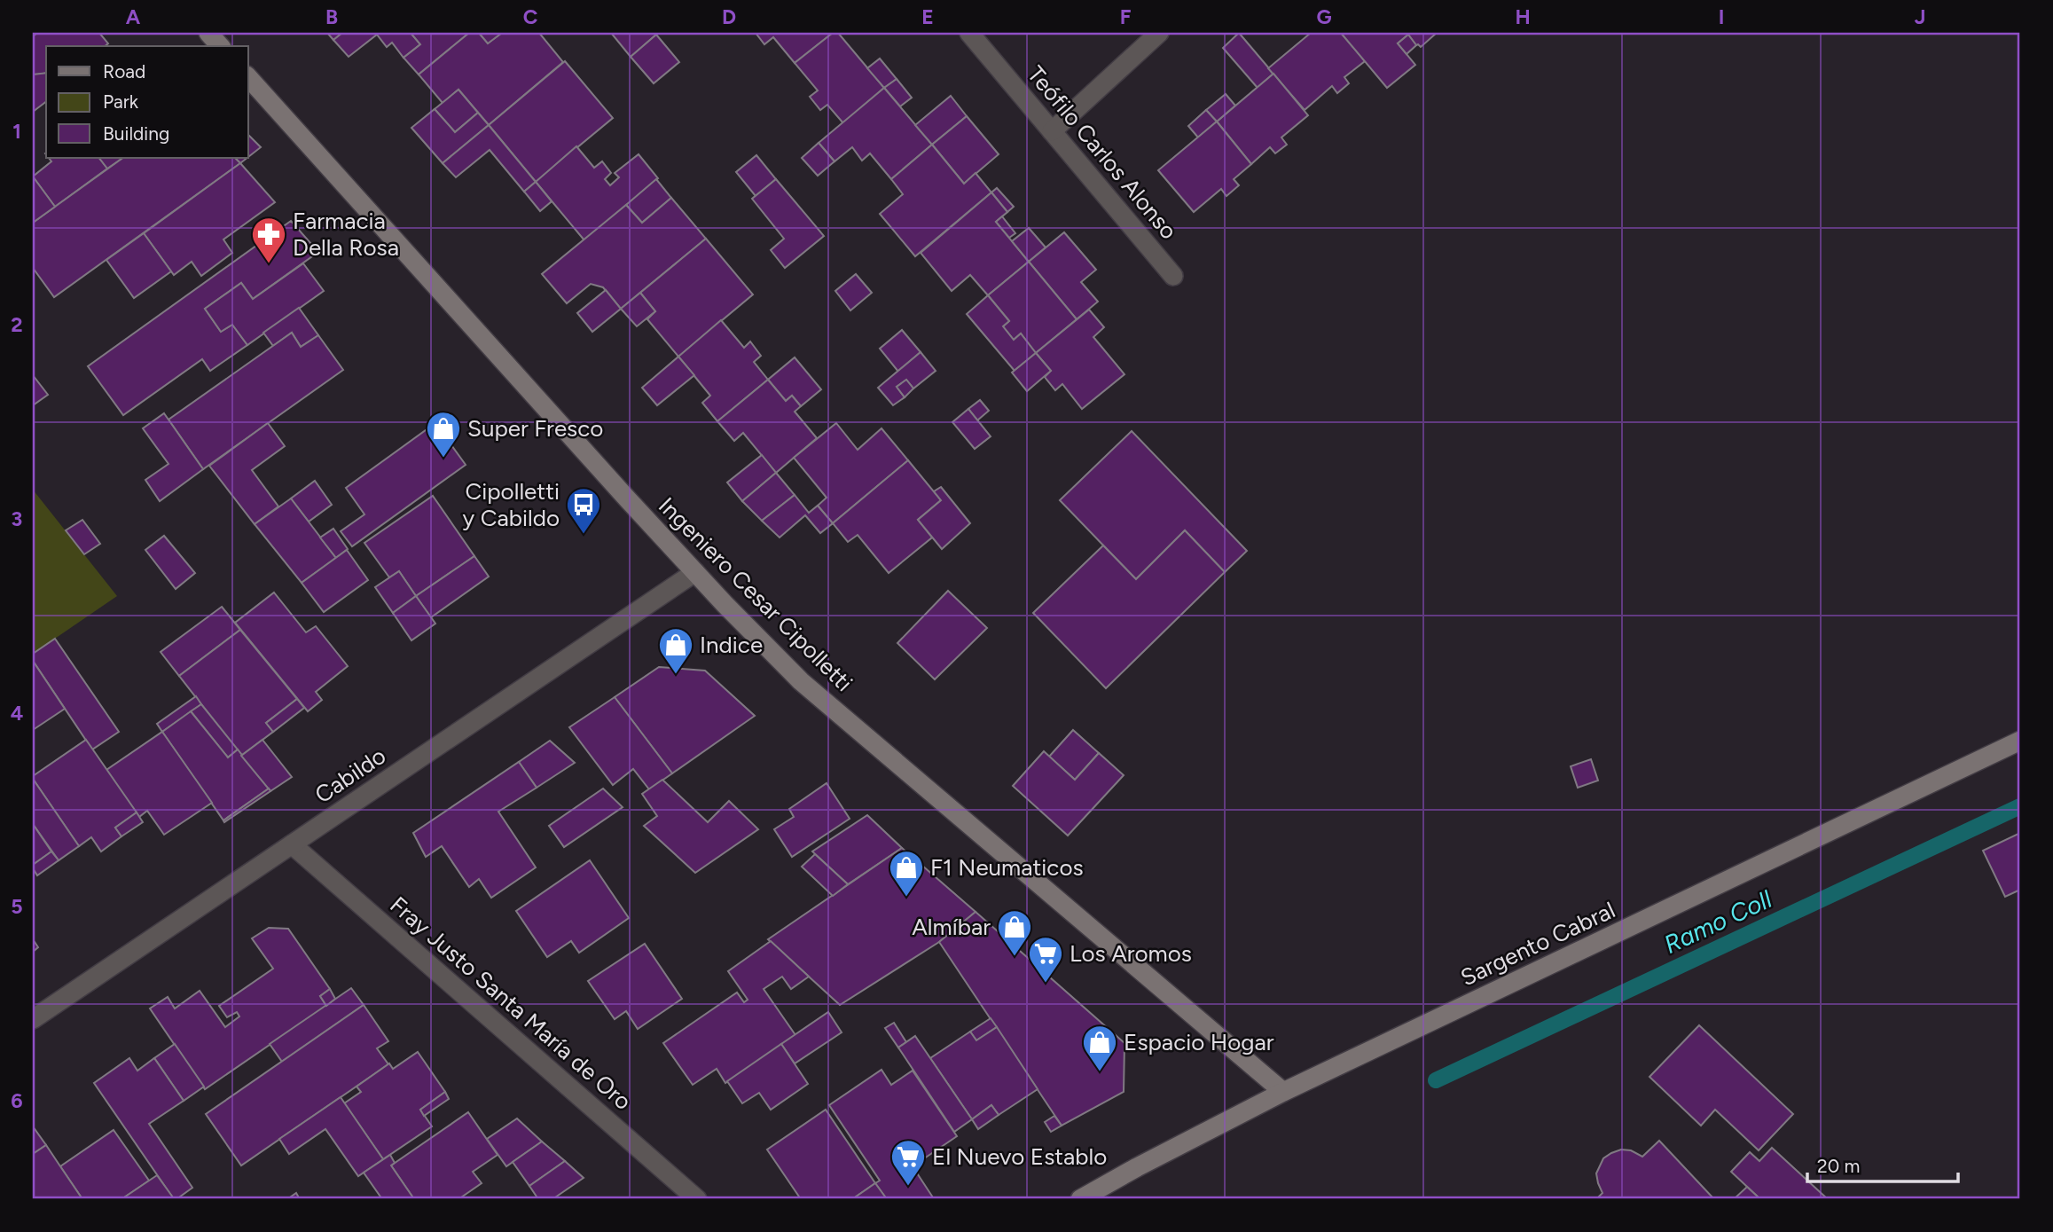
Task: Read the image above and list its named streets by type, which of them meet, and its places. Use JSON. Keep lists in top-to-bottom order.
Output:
{
  "streets": {
    "main road": ["Ingeniero Cesar Cipolletti", "Sargento Cabral"],
    "street": ["Teófilo Carlos Alonso", "Cabildo", "Fray Justo Santa María de Oro"]
  },
  "crossings": [
    ["Ingeniero Cesar Cipolletti", "Cabildo"],
    ["Ingeniero Cesar Cipolletti", "Sargento Cabral"],
    ["Cabildo", "Fray Justo Santa María de Oro"]
  ],
  "water": ["Ramo Coll"],
  "places": {
    "pharmacy": ["Farmacia Della Rosa"],
    "shop": [
      "Super Fresco",
      "Indice",
      "F1 Neumaticos",
      "Almíbar",
      "Espacio Hogar"
    ],
    "bus stop": ["Cipolletti y Cabildo"],
    "supermarket": ["Los Aromos", "El Nuevo Establo"]
  },
  "legend": ["Road", "Park", "Building"],
  "scale_bar": "20 m",
  "grid": {
    "columns": [
      "A",
      "B",
      "C",
      "D",
      "E",
      "F",
      "G",
      "H",
      "I",
      "J"
    ],
    "rows": [
      "1",
      "2",
      "3",
      "4",
      "5",
      "6"
    ]
  }
}
